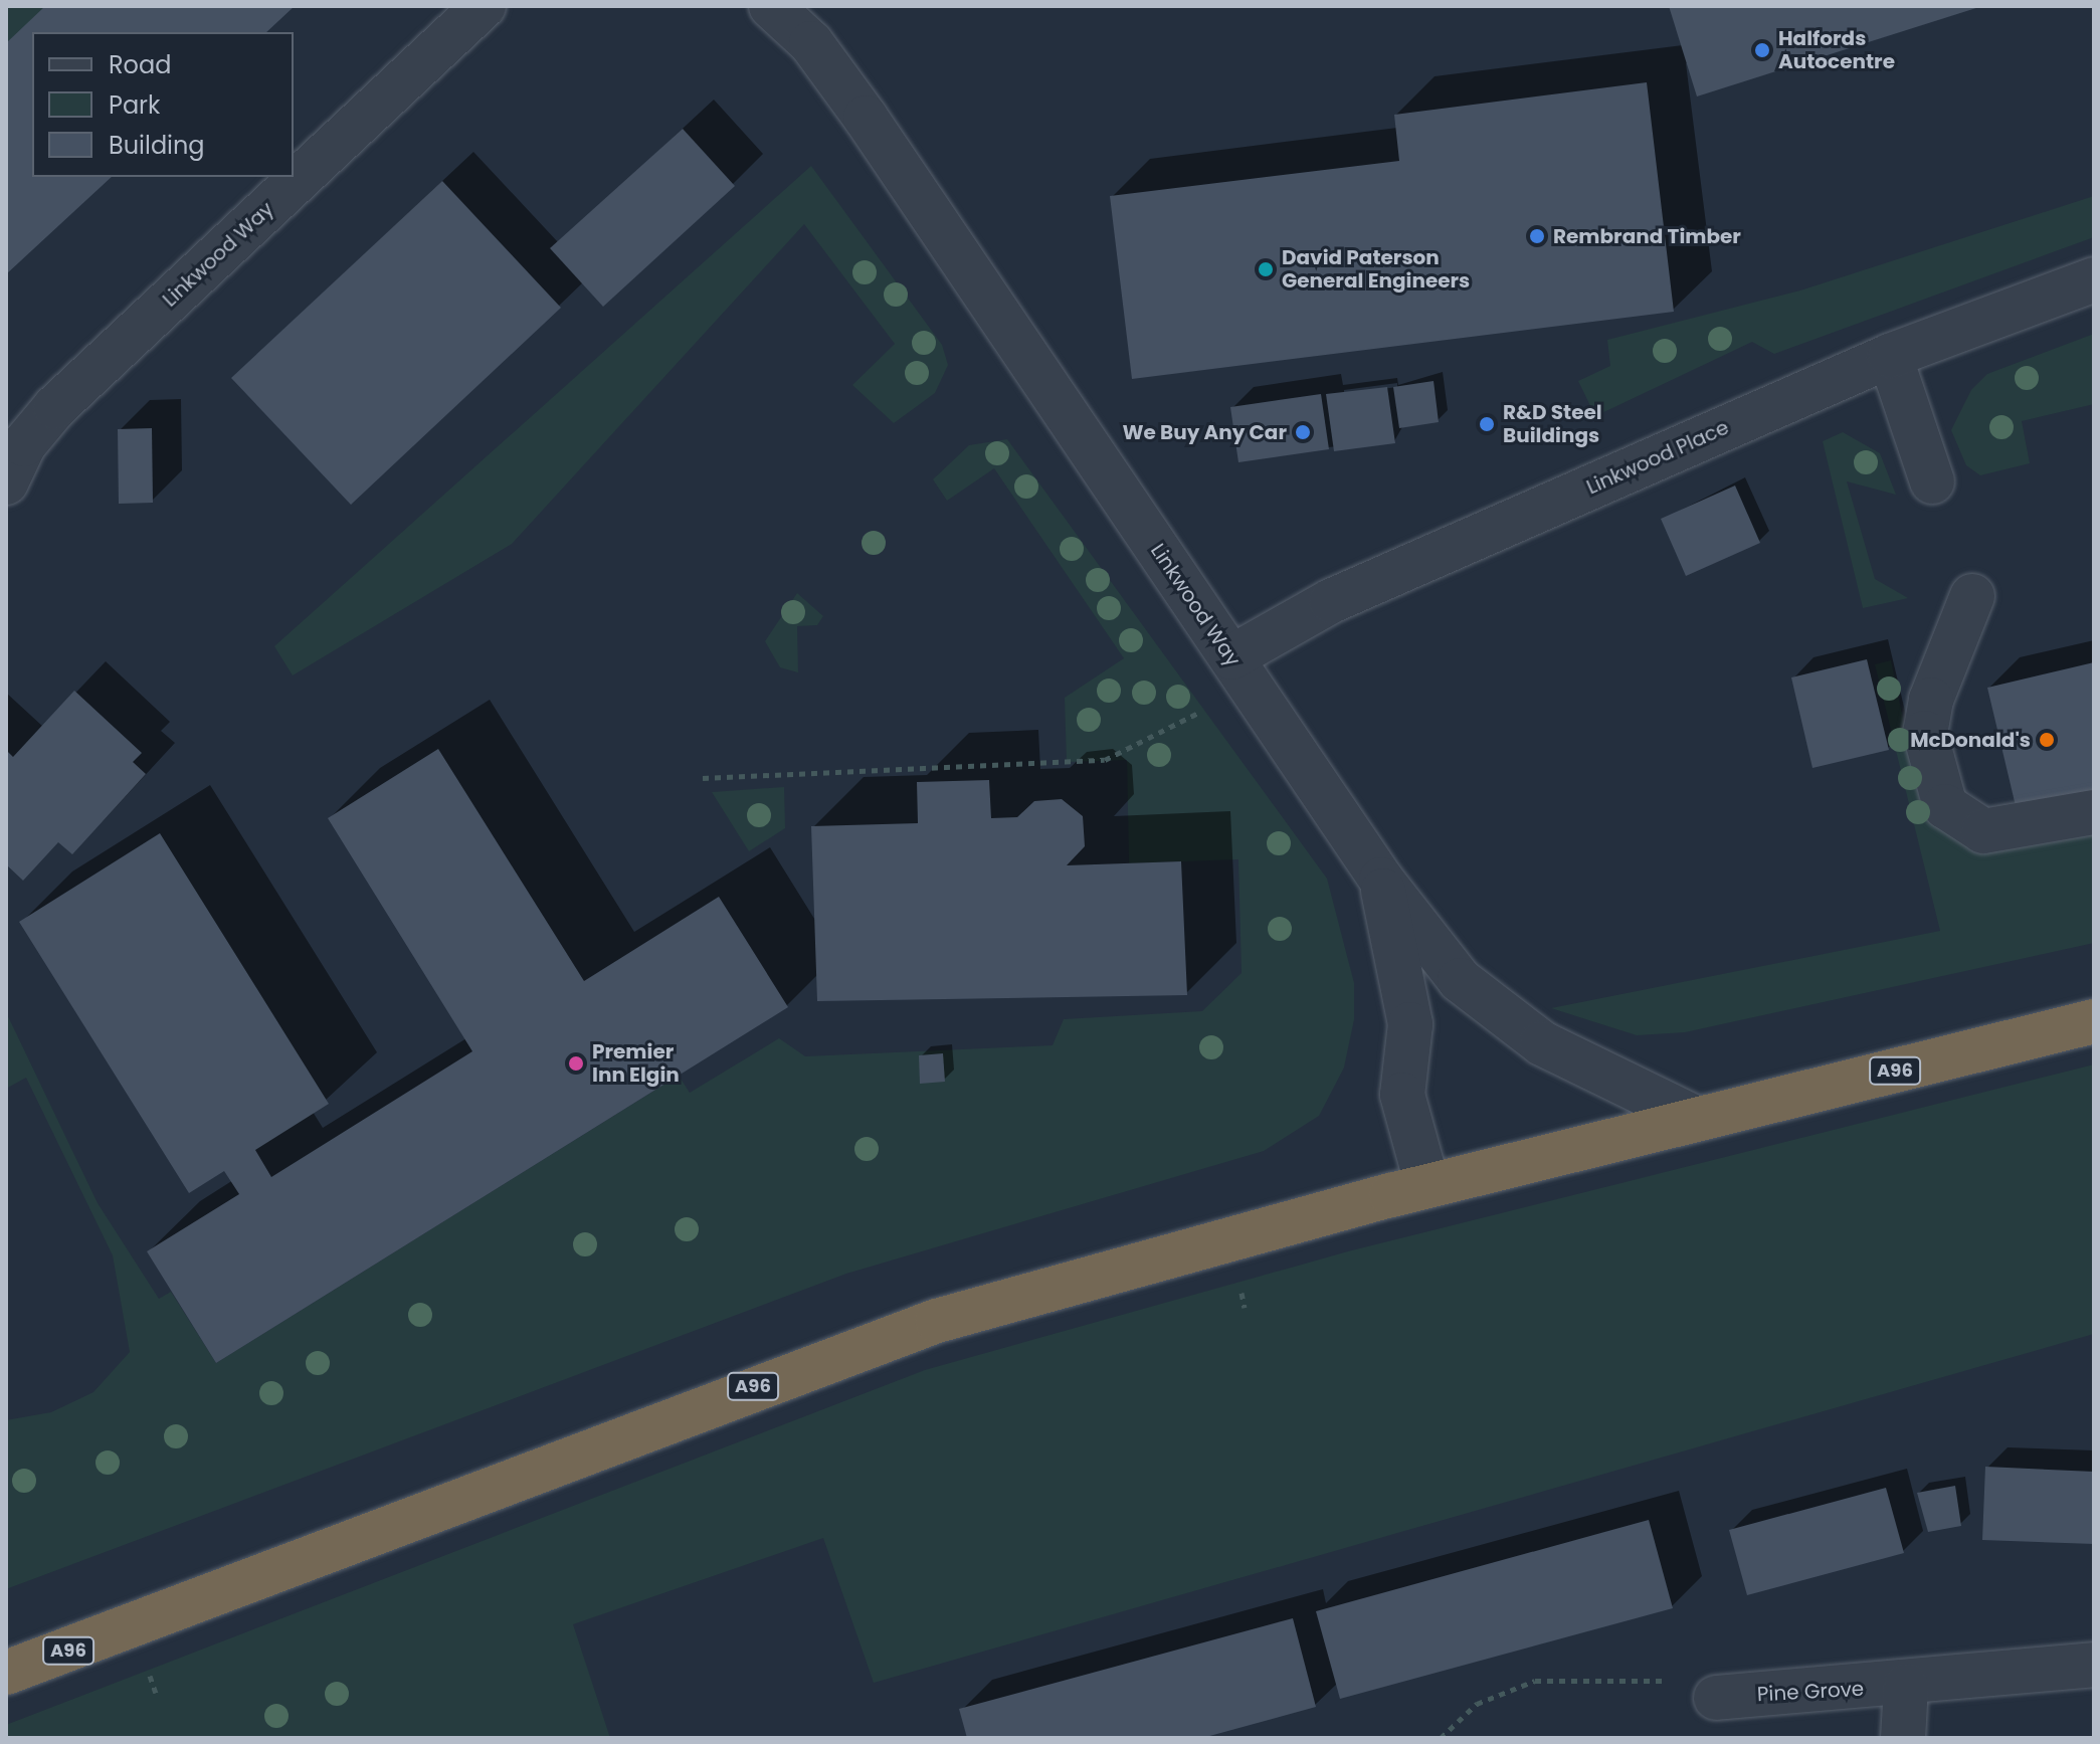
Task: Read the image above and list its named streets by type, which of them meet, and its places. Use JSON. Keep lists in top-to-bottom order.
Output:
{
  "streets": {
    "highway": ["A96"],
    "street": ["Linkwood Way", "Linkwood Place", "Pine Grove"]
  },
  "crossings": [
    ["Linkwood Way", "Linkwood Place"],
    ["Linkwood Way", "A96"]
  ],
  "places": [
    "Halfords Autocentre",
    "Rembrand Timber",
    "David Paterson General Engineers",
    "R&D Steel Buildings",
    "We Buy Any Car",
    "McDonald's",
    "Premier Inn Elgin"
  ],
  "legend": ["Road", "Park", "Building"]
}
